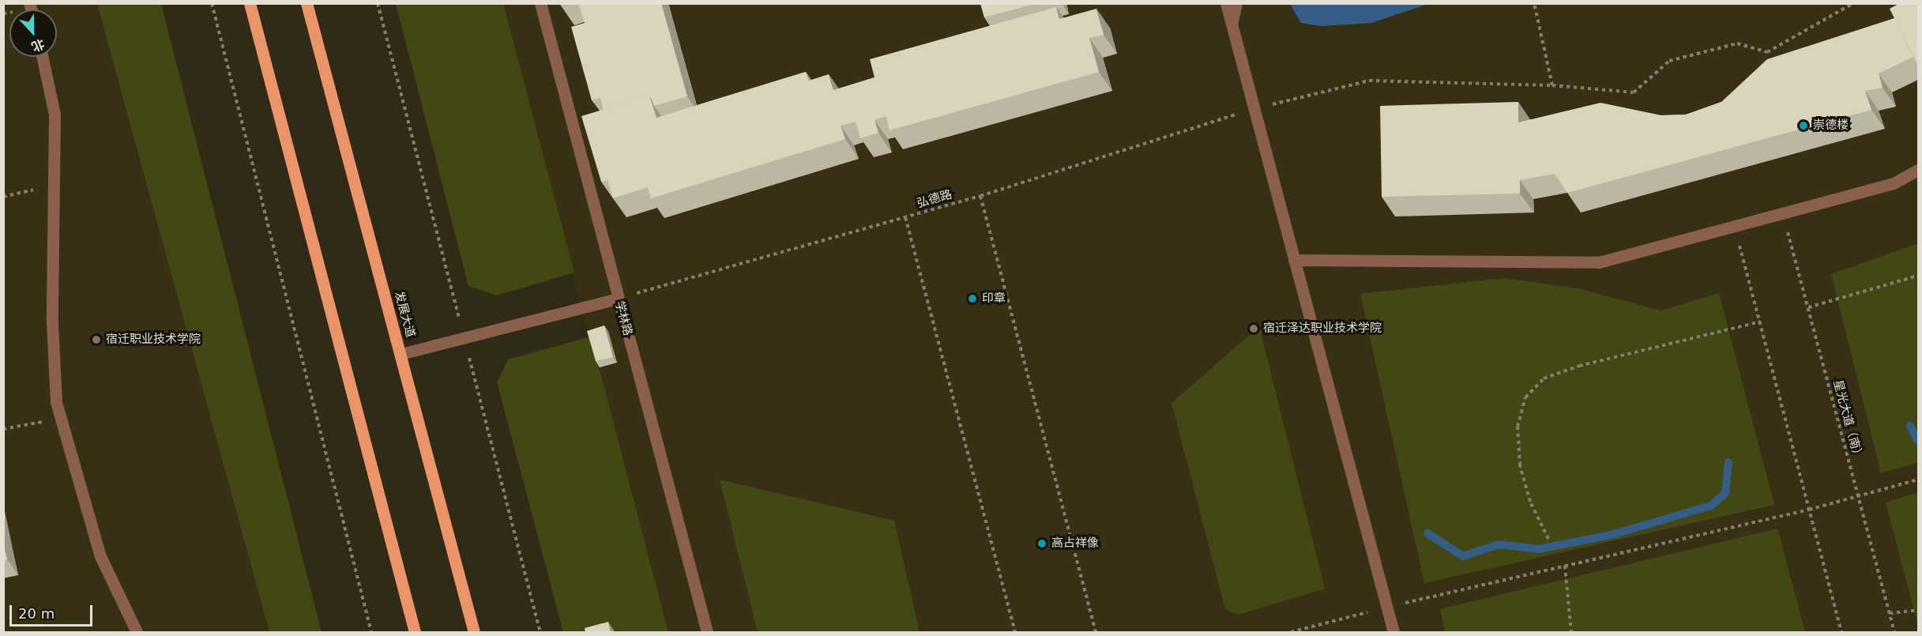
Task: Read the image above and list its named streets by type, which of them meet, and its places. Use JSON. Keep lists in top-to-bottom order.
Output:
{
  "streets": {
    "main road": ["发展大道"],
    "lane": ["学林路"],
    "path": ["弘德路", "星光大道（南）"]
  },
  "crossings": [
    ["弘德路", "学林路"]
  ],
  "places": [
    "崇德楼",
    "印章",
    "宿迁泽达职业技术学院",
    "宿迁职业技术学院",
    "高占祥像"
  ],
  "scale_bar": "20 m",
  "north": "bottom"
}
